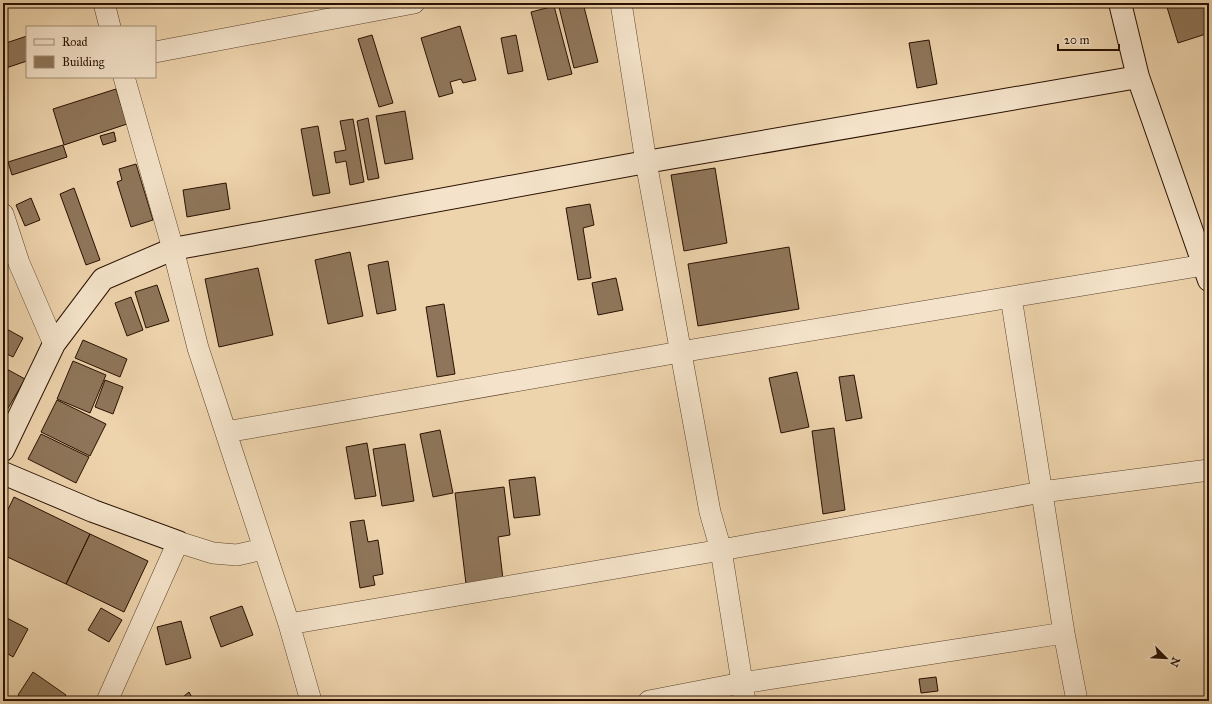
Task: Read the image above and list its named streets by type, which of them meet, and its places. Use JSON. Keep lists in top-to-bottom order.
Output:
{
  "legend": ["Road", "Building"],
  "scale_bar": "20 m",
  "north": "bottom right"
}
